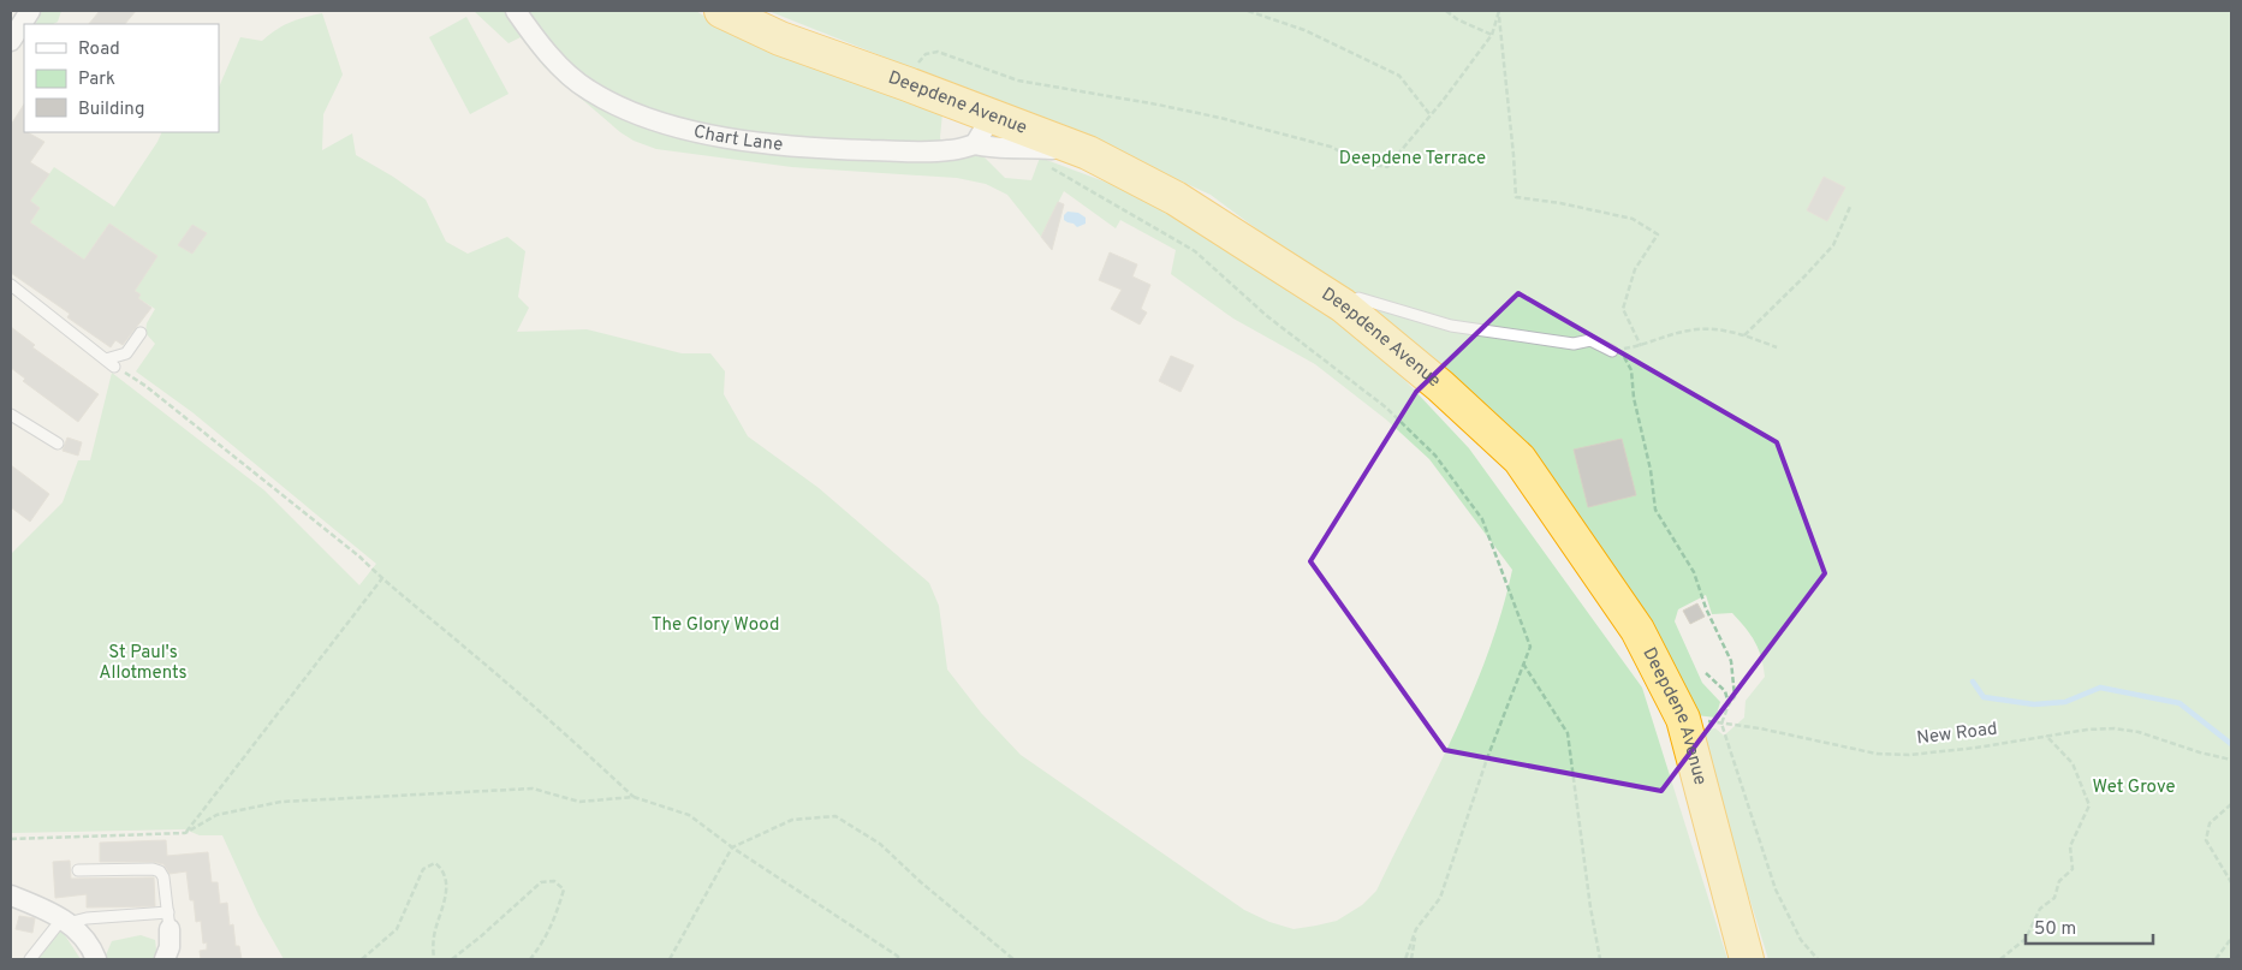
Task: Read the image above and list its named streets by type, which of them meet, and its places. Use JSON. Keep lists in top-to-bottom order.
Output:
{
  "streets": {
    "highway": ["Deepdene Avenue"],
    "street": ["Chart Lane"],
    "path": ["New Road"]
  },
  "crossings": [
    ["Deepdene Avenue", "Chart Lane"],
    ["Deepdene Avenue", "New Road"]
  ],
  "parks": [
    "Deepdene Terrace",
    "The Glory Wood",
    "St Paul's Allotments",
    "Wet Grove"
  ],
  "legend": ["Road", "Park", "Building"],
  "scale_bar": "50 m"
}
